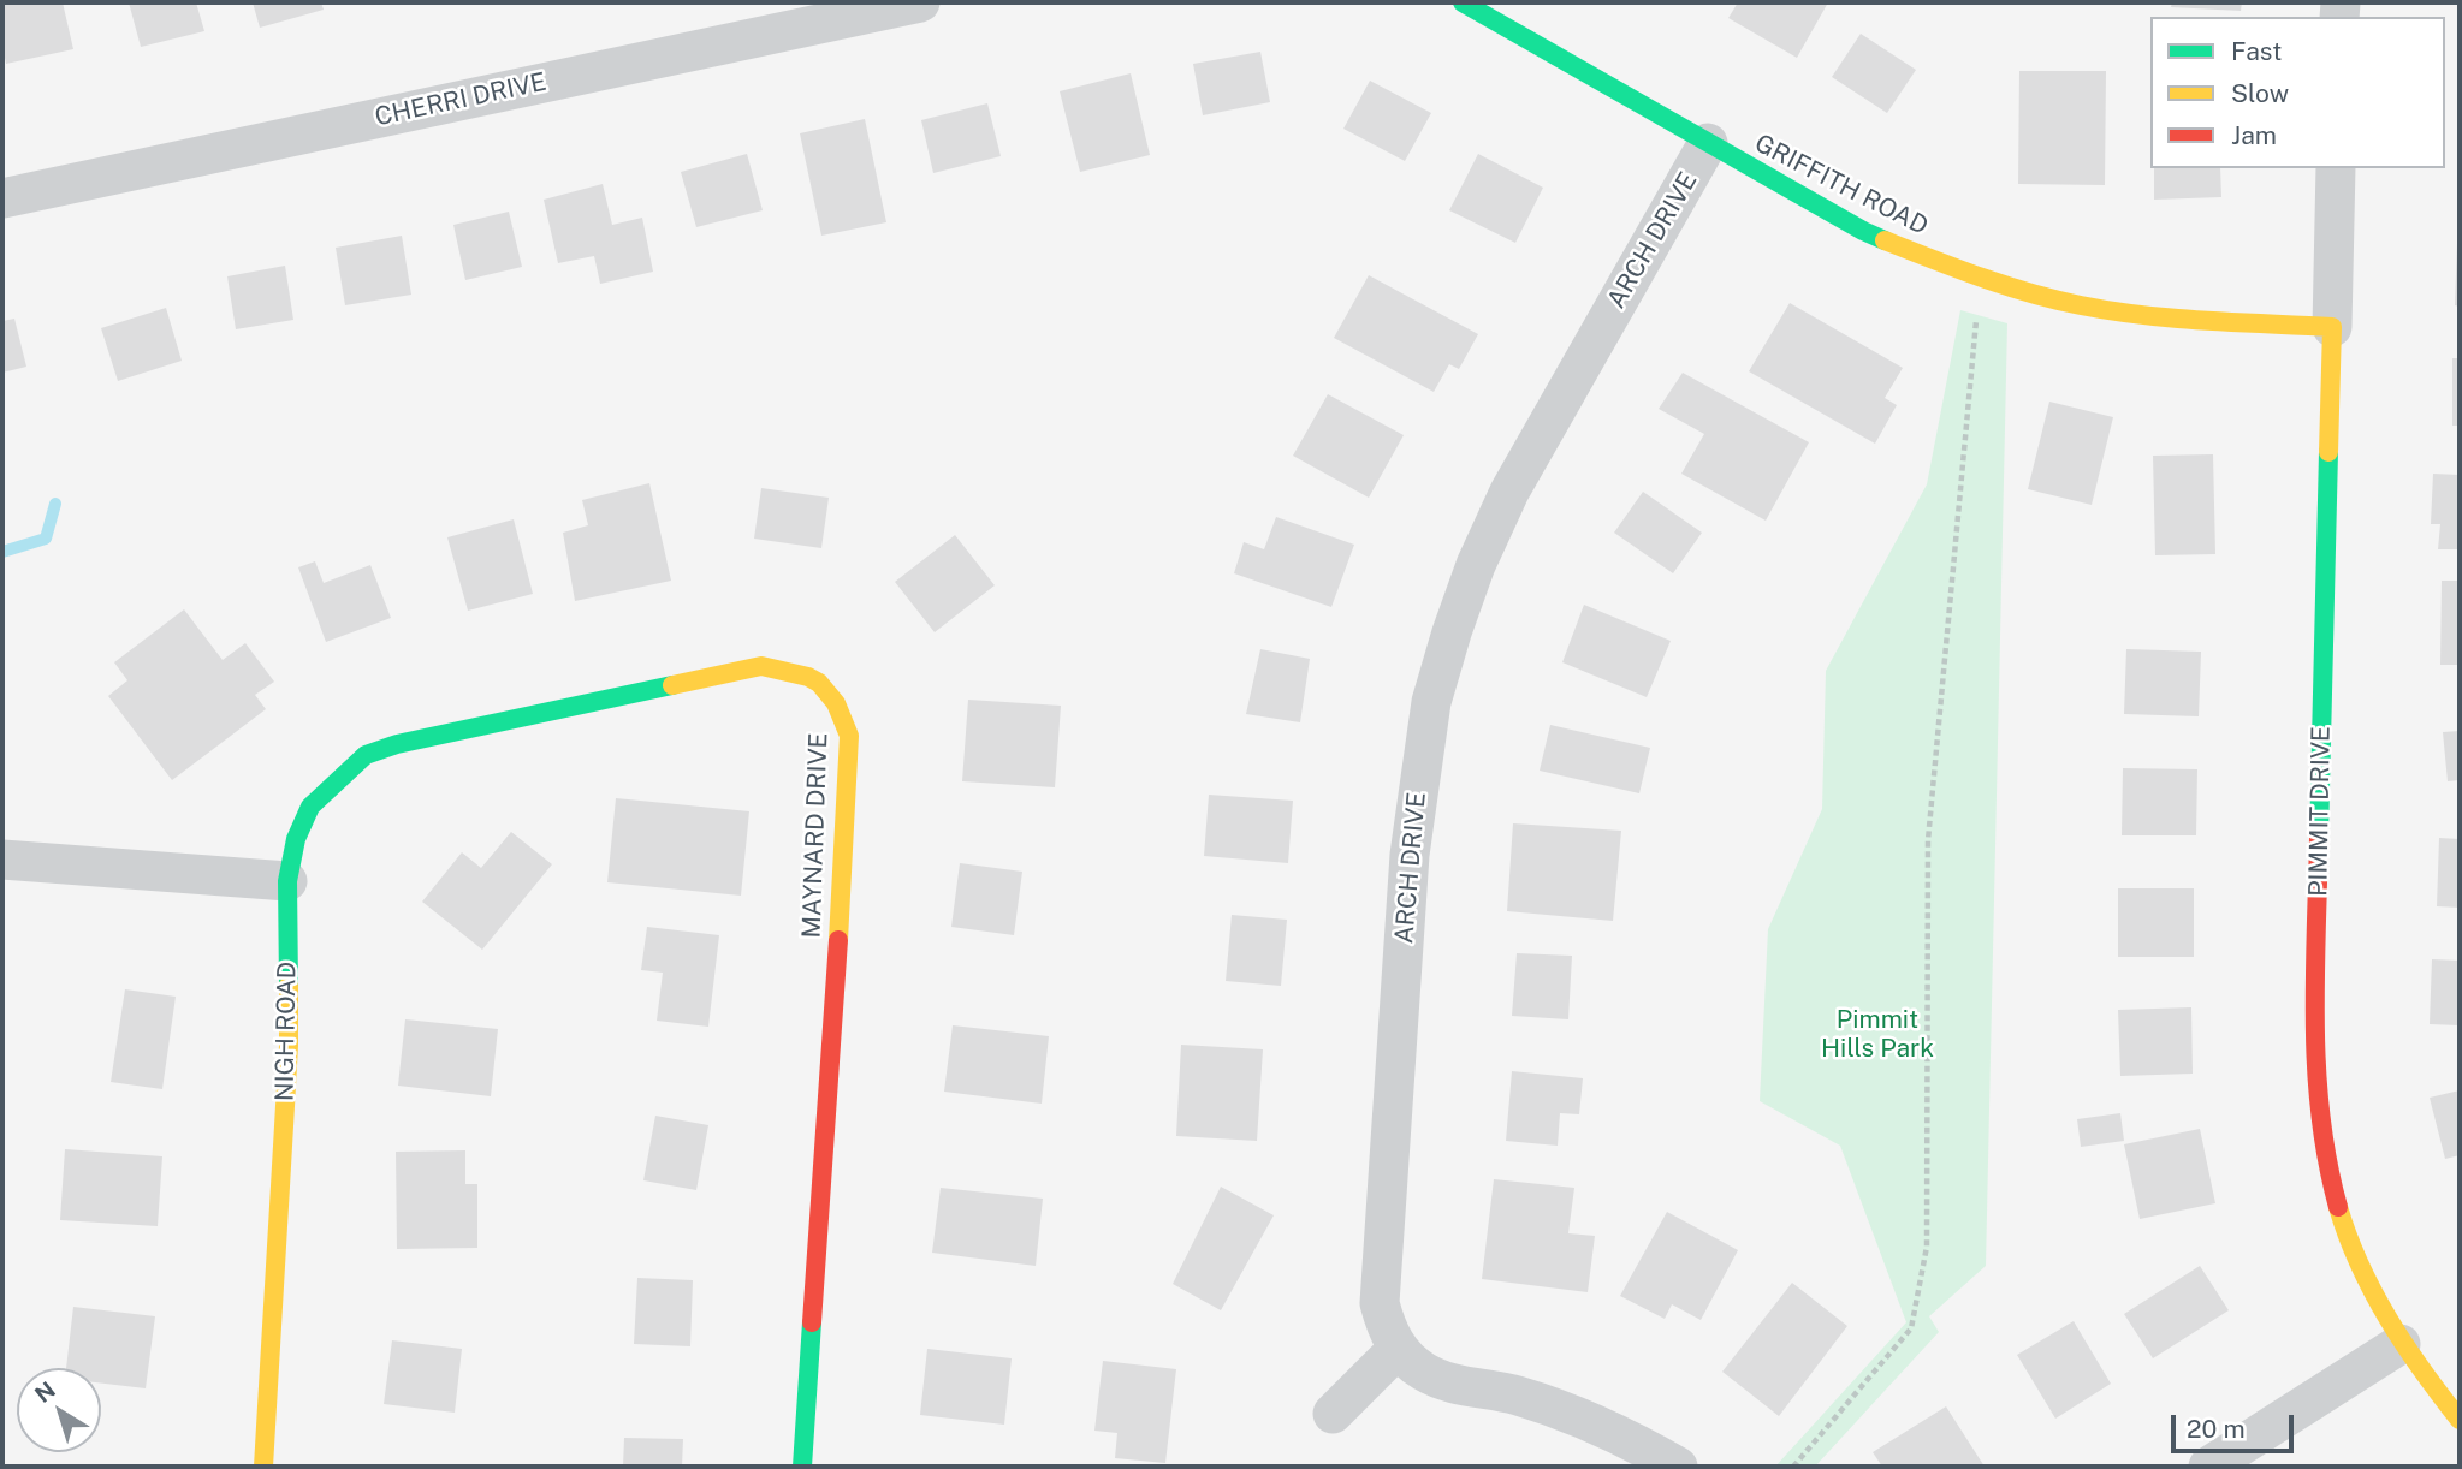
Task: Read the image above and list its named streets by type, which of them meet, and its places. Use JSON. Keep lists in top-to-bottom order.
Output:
{
  "streets": {
    "street": [
      "CHERRI DRIVE",
      "GRIFFITH ROAD",
      "ARCH DRIVE",
      "PIMMIT DRIVE",
      "MAYNARD DRIVE",
      "NIGH ROAD"
    ]
  },
  "crossings": [
    ["GRIFFITH ROAD", "ARCH DRIVE"],
    ["GRIFFITH ROAD", "PIMMIT DRIVE"],
    ["MAYNARD DRIVE", "NIGH ROAD"]
  ],
  "parks": ["Pimmit Hills Park"],
  "legend": ["Fast", "Slow", "Jam"],
  "scale_bar": "20 m",
  "north": "top left"
}
